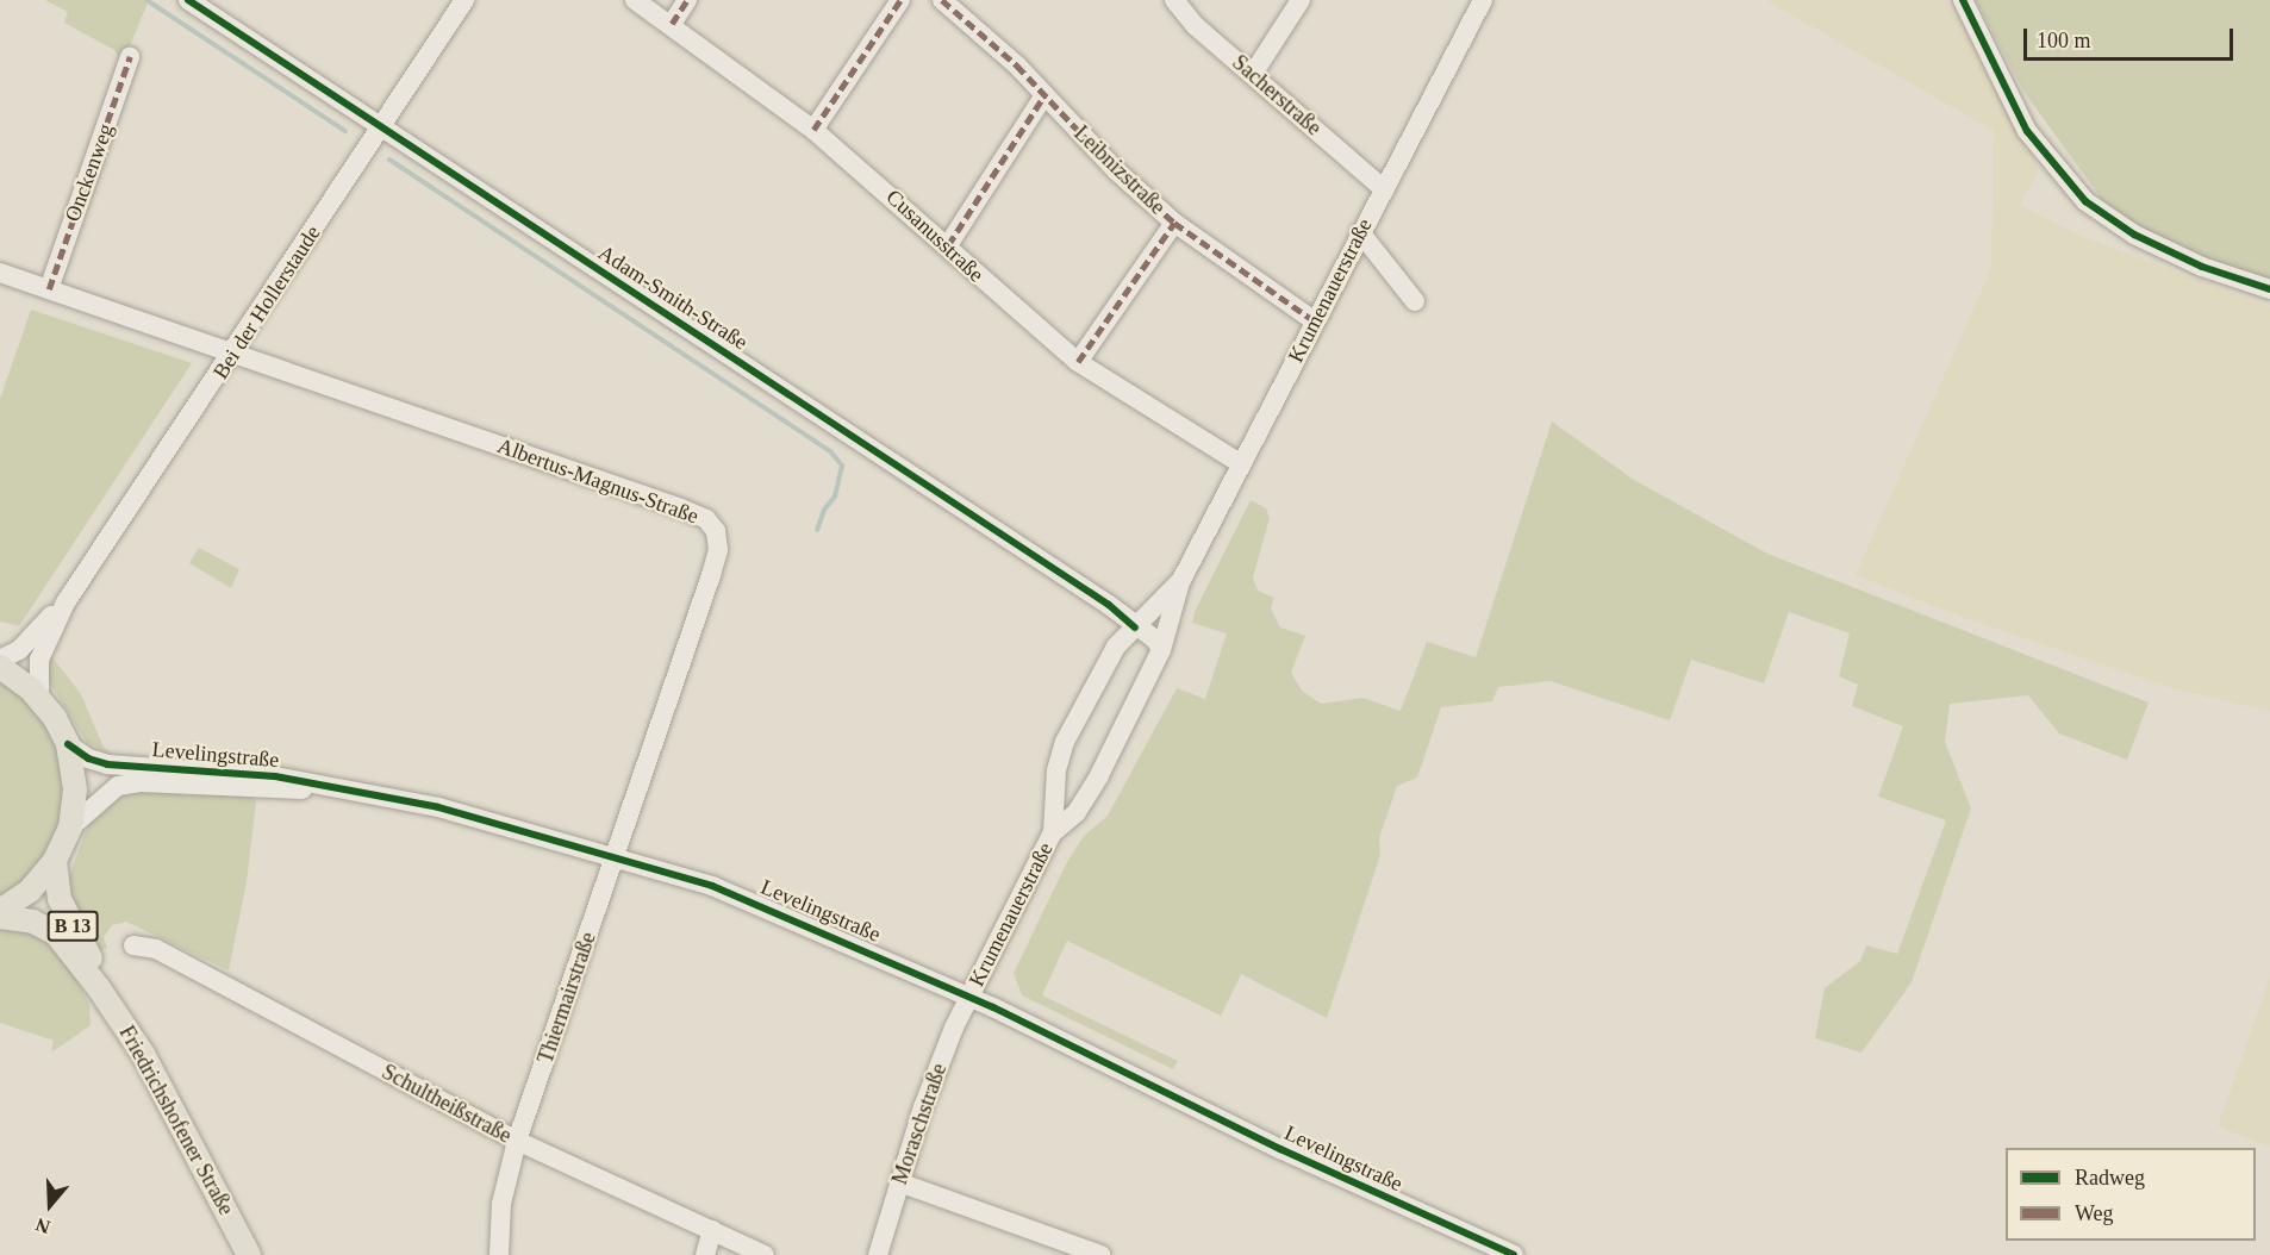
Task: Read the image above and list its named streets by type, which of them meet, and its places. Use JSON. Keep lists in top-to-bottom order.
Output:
{
  "streets": {
    "main road": ["B 13", "Friedrichshofener Straße"],
    "street": [
      "Sacherstraße",
      "Leibnizstraße",
      "Onckenweg",
      "Cusanusstraße",
      "Krumenauerstraße",
      "Adam-Smith-Straße",
      "Bei der Hollerstaude",
      "Albertus-Magnus-Straße",
      "Levelingstraße",
      "Thiermairstraße",
      "Schultheißstraße",
      "Moraschstraße"
    ]
  },
  "crossings": [
    ["Sacherstraße", "Krumenauerstraße"],
    ["Leibnizstraße", "Krumenauerstraße"],
    ["Cusanusstraße", "Krumenauerstraße"],
    ["Krumenauerstraße", "Adam-Smith-Straße"],
    ["Krumenauerstraße", "Levelingstraße"],
    ["Krumenauerstraße", "Moraschstraße"],
    ["Adam-Smith-Straße", "Bei der Hollerstaude"],
    ["Bei der Hollerstaude", "Albertus-Magnus-Straße"],
    ["Bei der Hollerstaude", "B 13"],
    ["Albertus-Magnus-Straße", "Levelingstraße"],
    ["Albertus-Magnus-Straße", "Thiermairstraße"],
    ["Levelingstraße", "B 13"],
    ["Levelingstraße", "Thiermairstraße"],
    ["Levelingstraße", "Moraschstraße"],
    ["B 13", "Friedrichshofener Straße"],
    ["Thiermairstraße", "Schultheißstraße"]
  ],
  "legend": ["Radweg", "Weg"],
  "scale_bar": "100 m",
  "north": "bottom"
}
